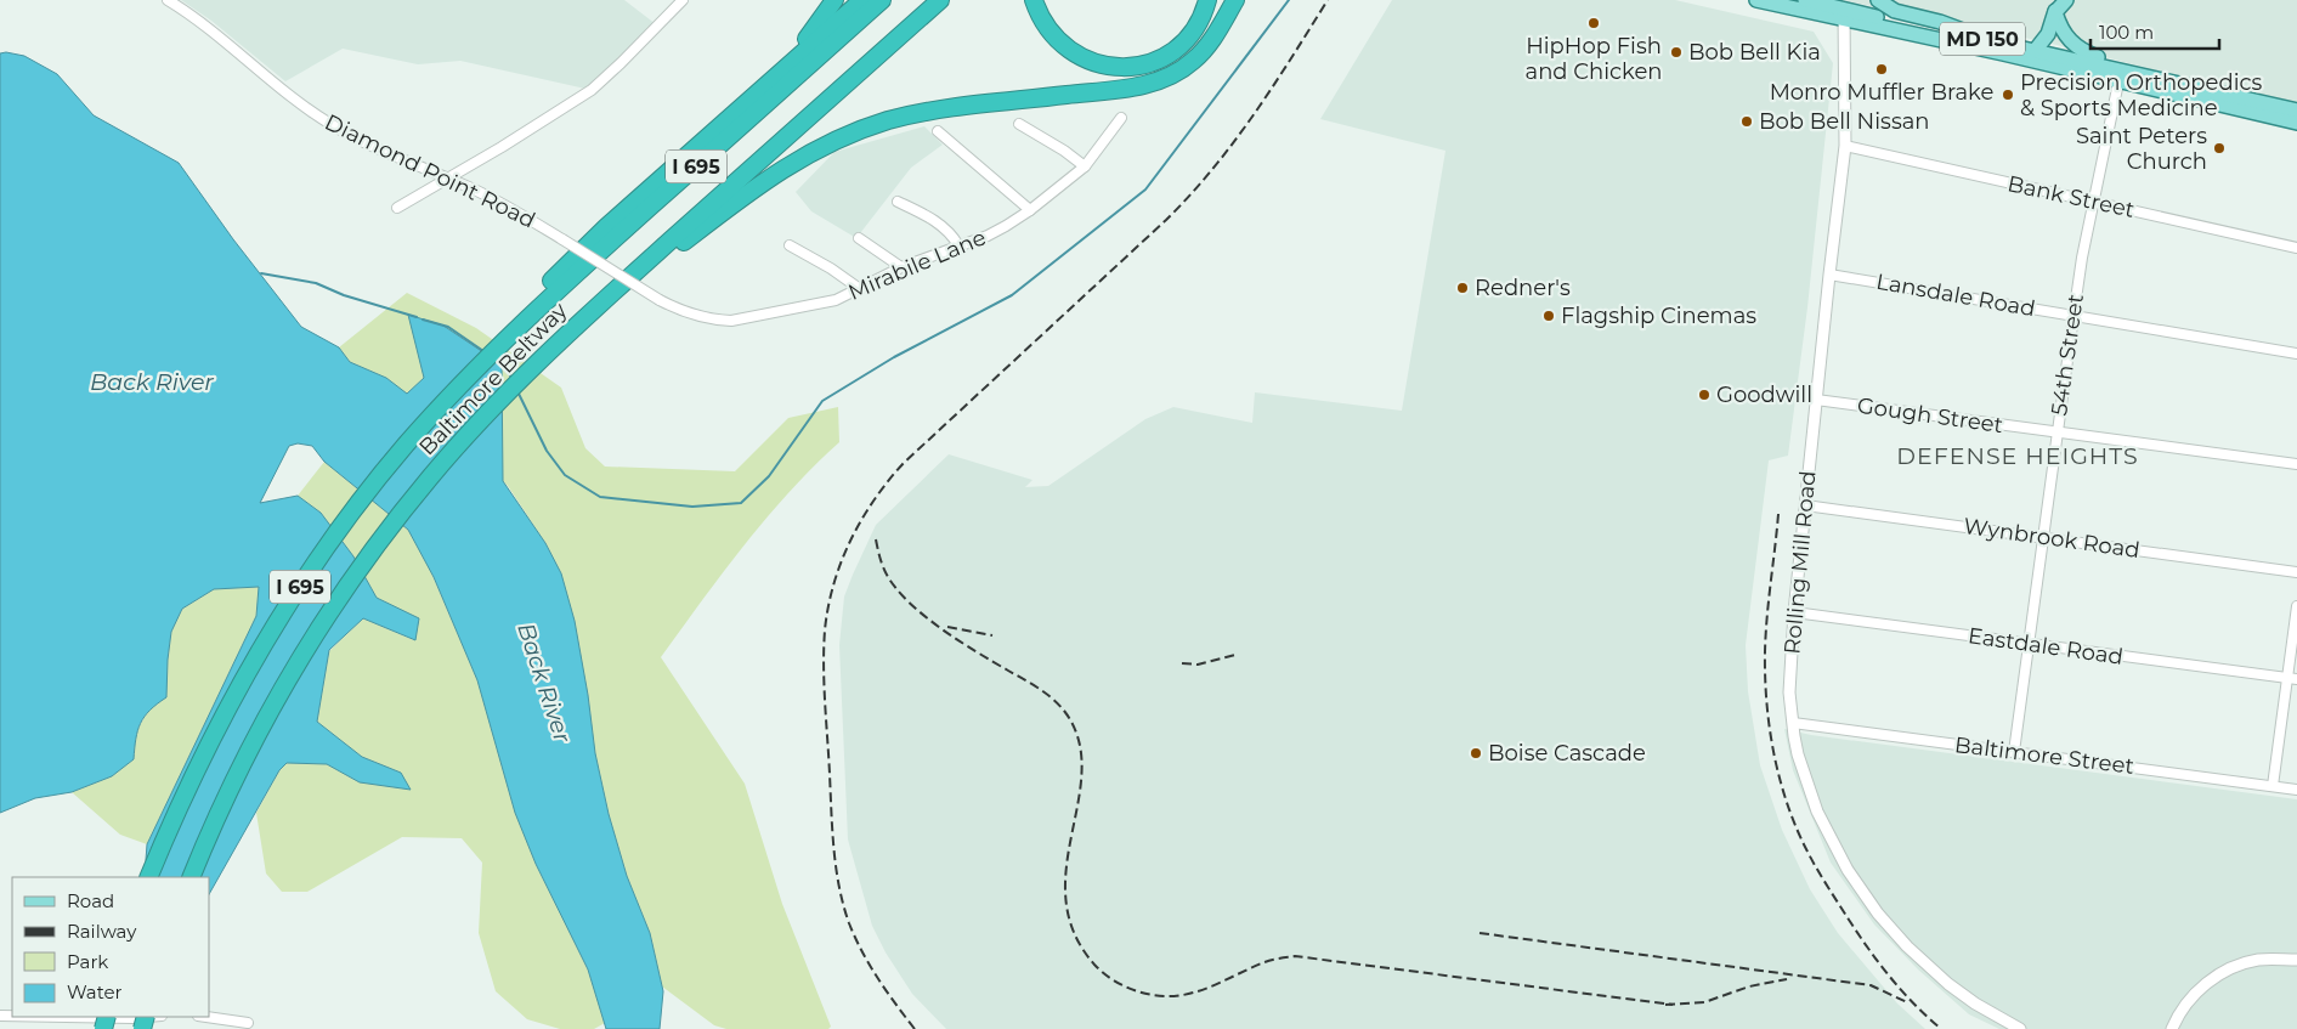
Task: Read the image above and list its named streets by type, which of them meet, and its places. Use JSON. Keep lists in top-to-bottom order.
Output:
{
  "streets": {
    "highway": ["I 695", "Baltimore Beltway"],
    "main road": ["MD 150"],
    "street": [
      "Diamond Point Road",
      "Bank Street",
      "Mirabile Lane",
      "Lansdale Road",
      "54th Street",
      "Gough Street",
      "Wynbrook Road",
      "Rolling Mill Road",
      "Eastdale Road",
      "Baltimore Street"
    ]
  },
  "crossings": [
    ["MD 150", "54th Street"],
    ["MD 150", "Rolling Mill Road"],
    ["Diamond Point Road", "Mirabile Lane"],
    ["Bank Street", "54th Street"],
    ["Bank Street", "Rolling Mill Road"],
    ["Lansdale Road", "54th Street"],
    ["Lansdale Road", "Rolling Mill Road"],
    ["54th Street", "Gough Street"],
    ["54th Street", "Wynbrook Road"],
    ["54th Street", "Eastdale Road"],
    ["54th Street", "Baltimore Street"],
    ["Gough Street", "Rolling Mill Road"],
    ["Wynbrook Road", "Rolling Mill Road"],
    ["Rolling Mill Road", "Eastdale Road"],
    ["Rolling Mill Road", "Baltimore Street"]
  ],
  "districts": ["DEFENSE HEIGHTS"],
  "water": ["Back River"],
  "places": [
    "HipHop Fish and Chicken",
    "Bob Bell Kia",
    "Monro Muffler Brake",
    "Precision Orthopedics & Sports Medicine",
    "Bob Bell Nissan",
    "Saint Peters Church",
    "Redner's",
    "Flagship Cinemas",
    "Goodwill",
    "Boise Cascade"
  ],
  "legend": [
    "Road",
    "Railway",
    "Park",
    "Water"
  ],
  "scale_bar": "100 m"
}
